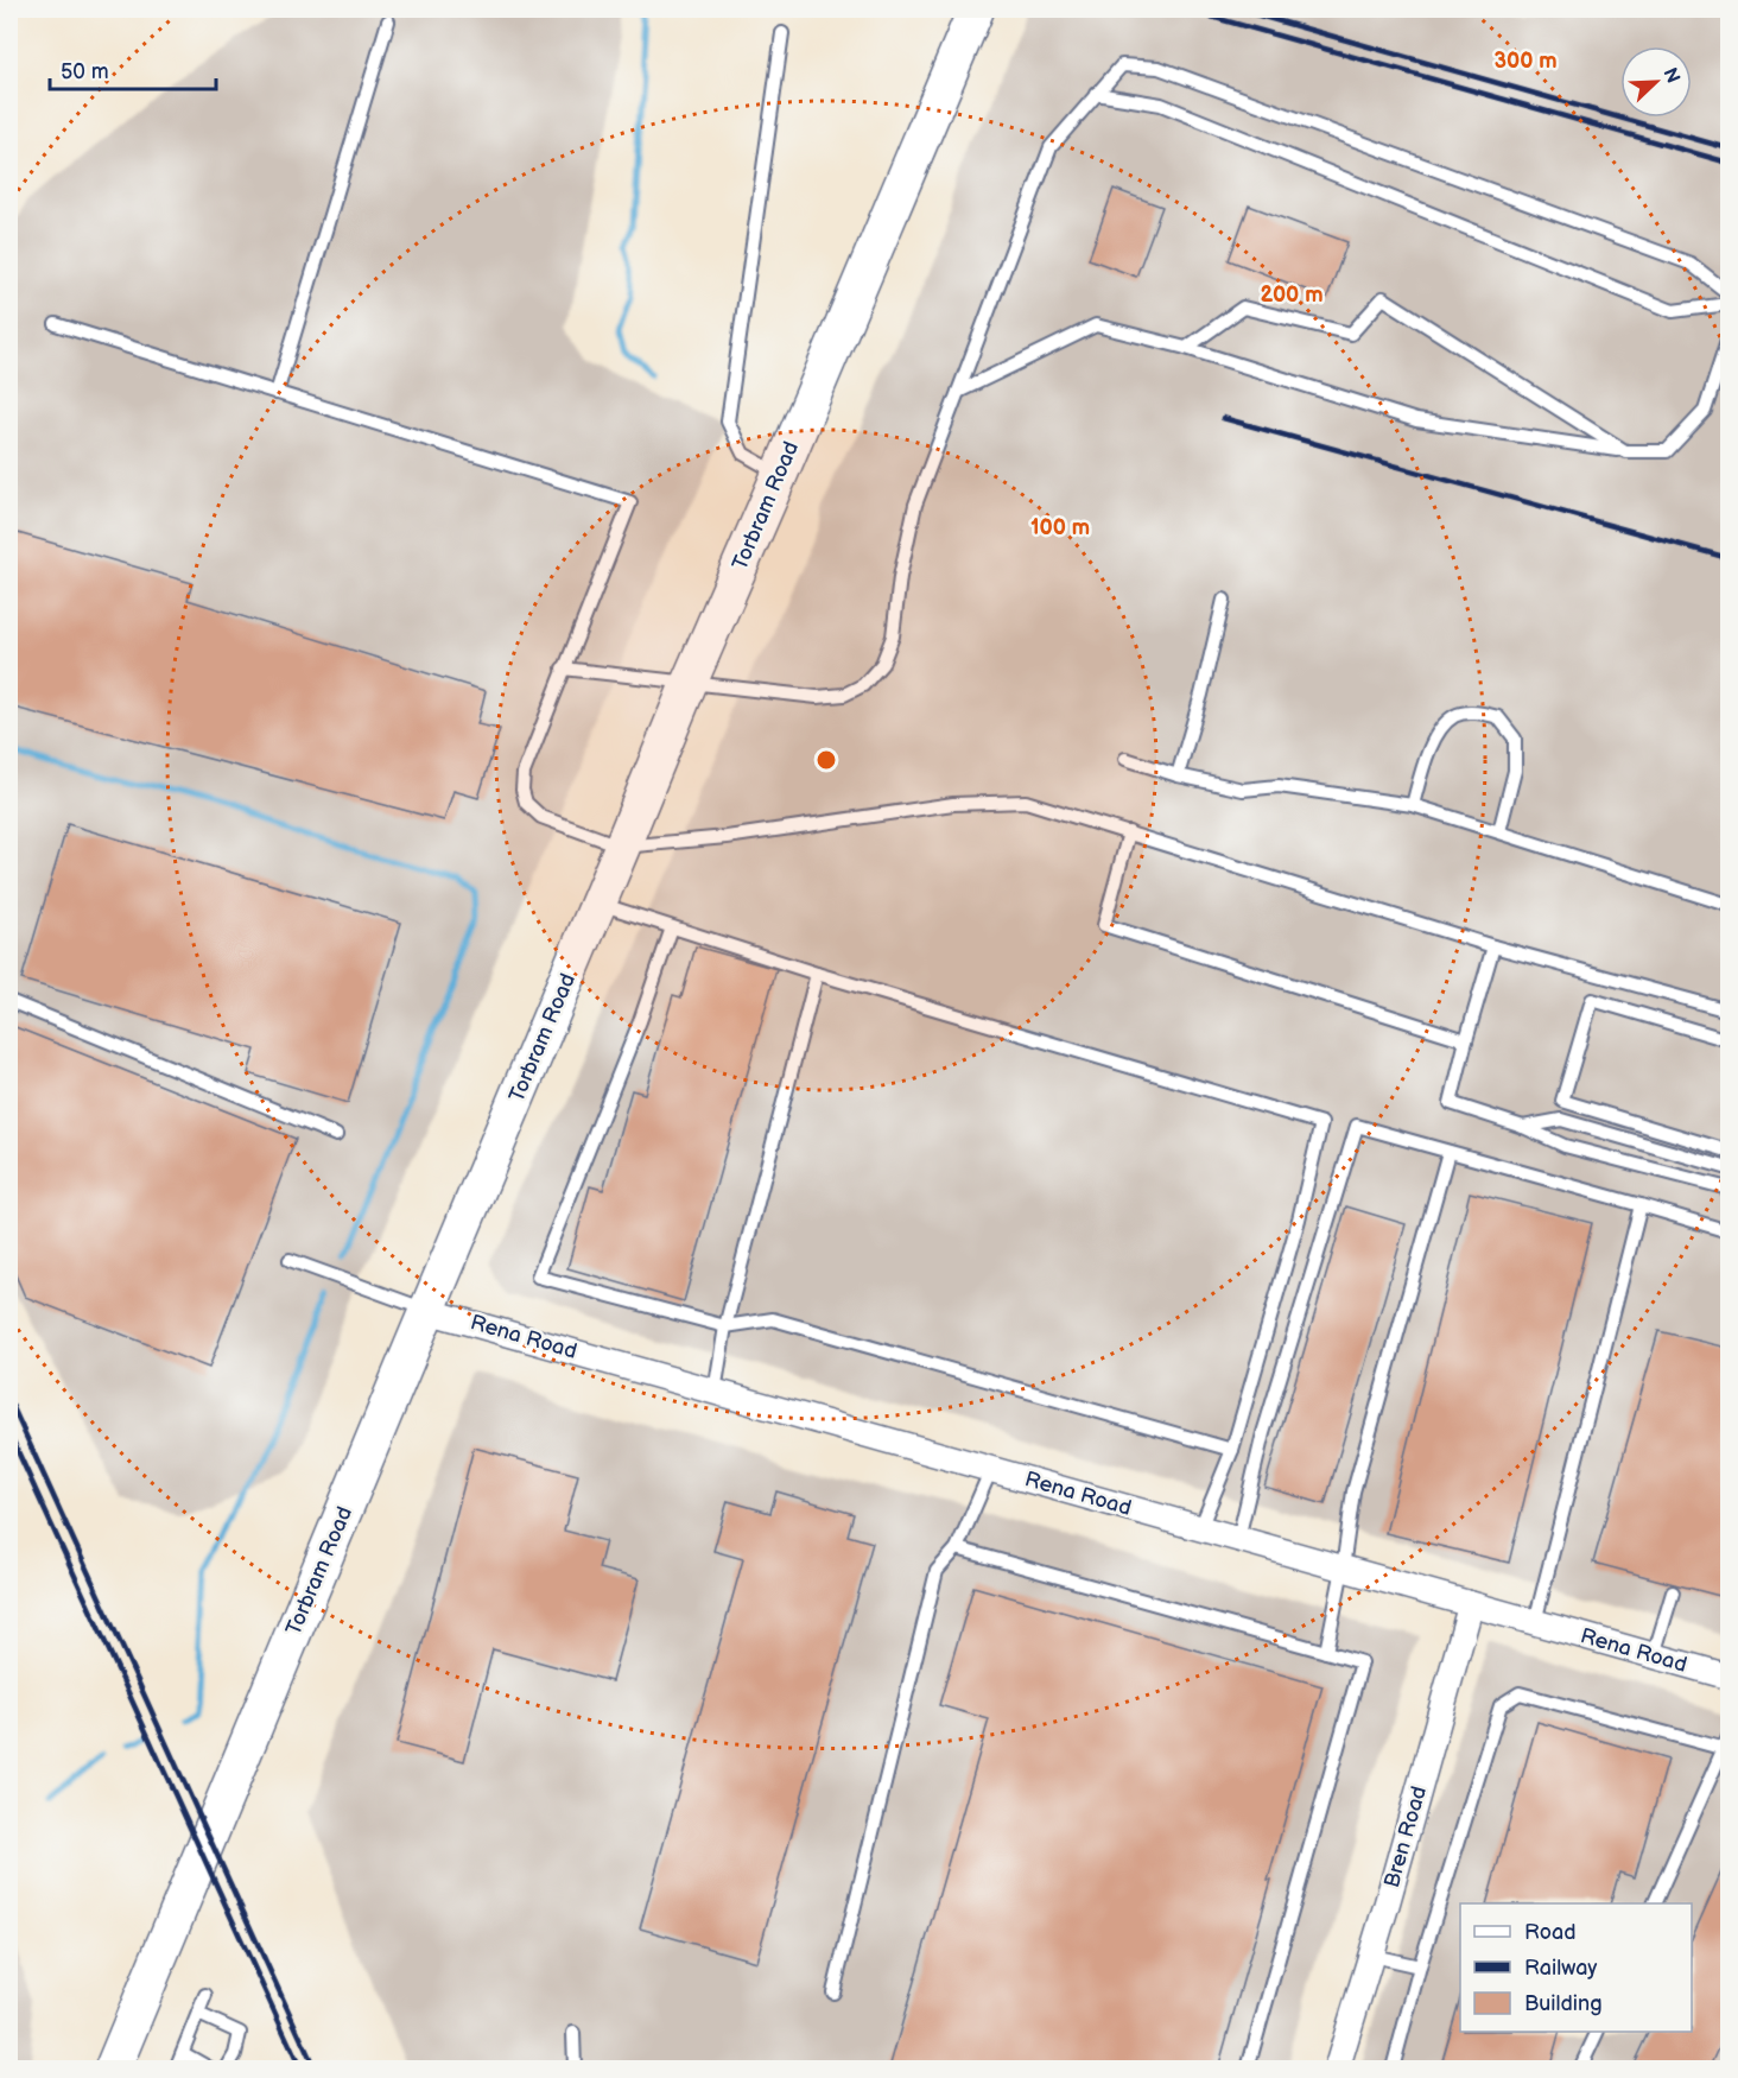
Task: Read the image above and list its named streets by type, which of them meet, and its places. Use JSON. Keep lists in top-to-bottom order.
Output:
{
  "streets": {
    "main road": ["Torbram Road"],
    "street": ["Rena Road", "Bren Road"]
  },
  "crossings": [
    ["Torbram Road", "Rena Road"],
    ["Rena Road", "Bren Road"]
  ],
  "legend": ["Road", "Railway", "Building"],
  "scale_bar": "50 m",
  "north": "top right",
  "rings": ["300 m", "200 m", "100 m"]
}
